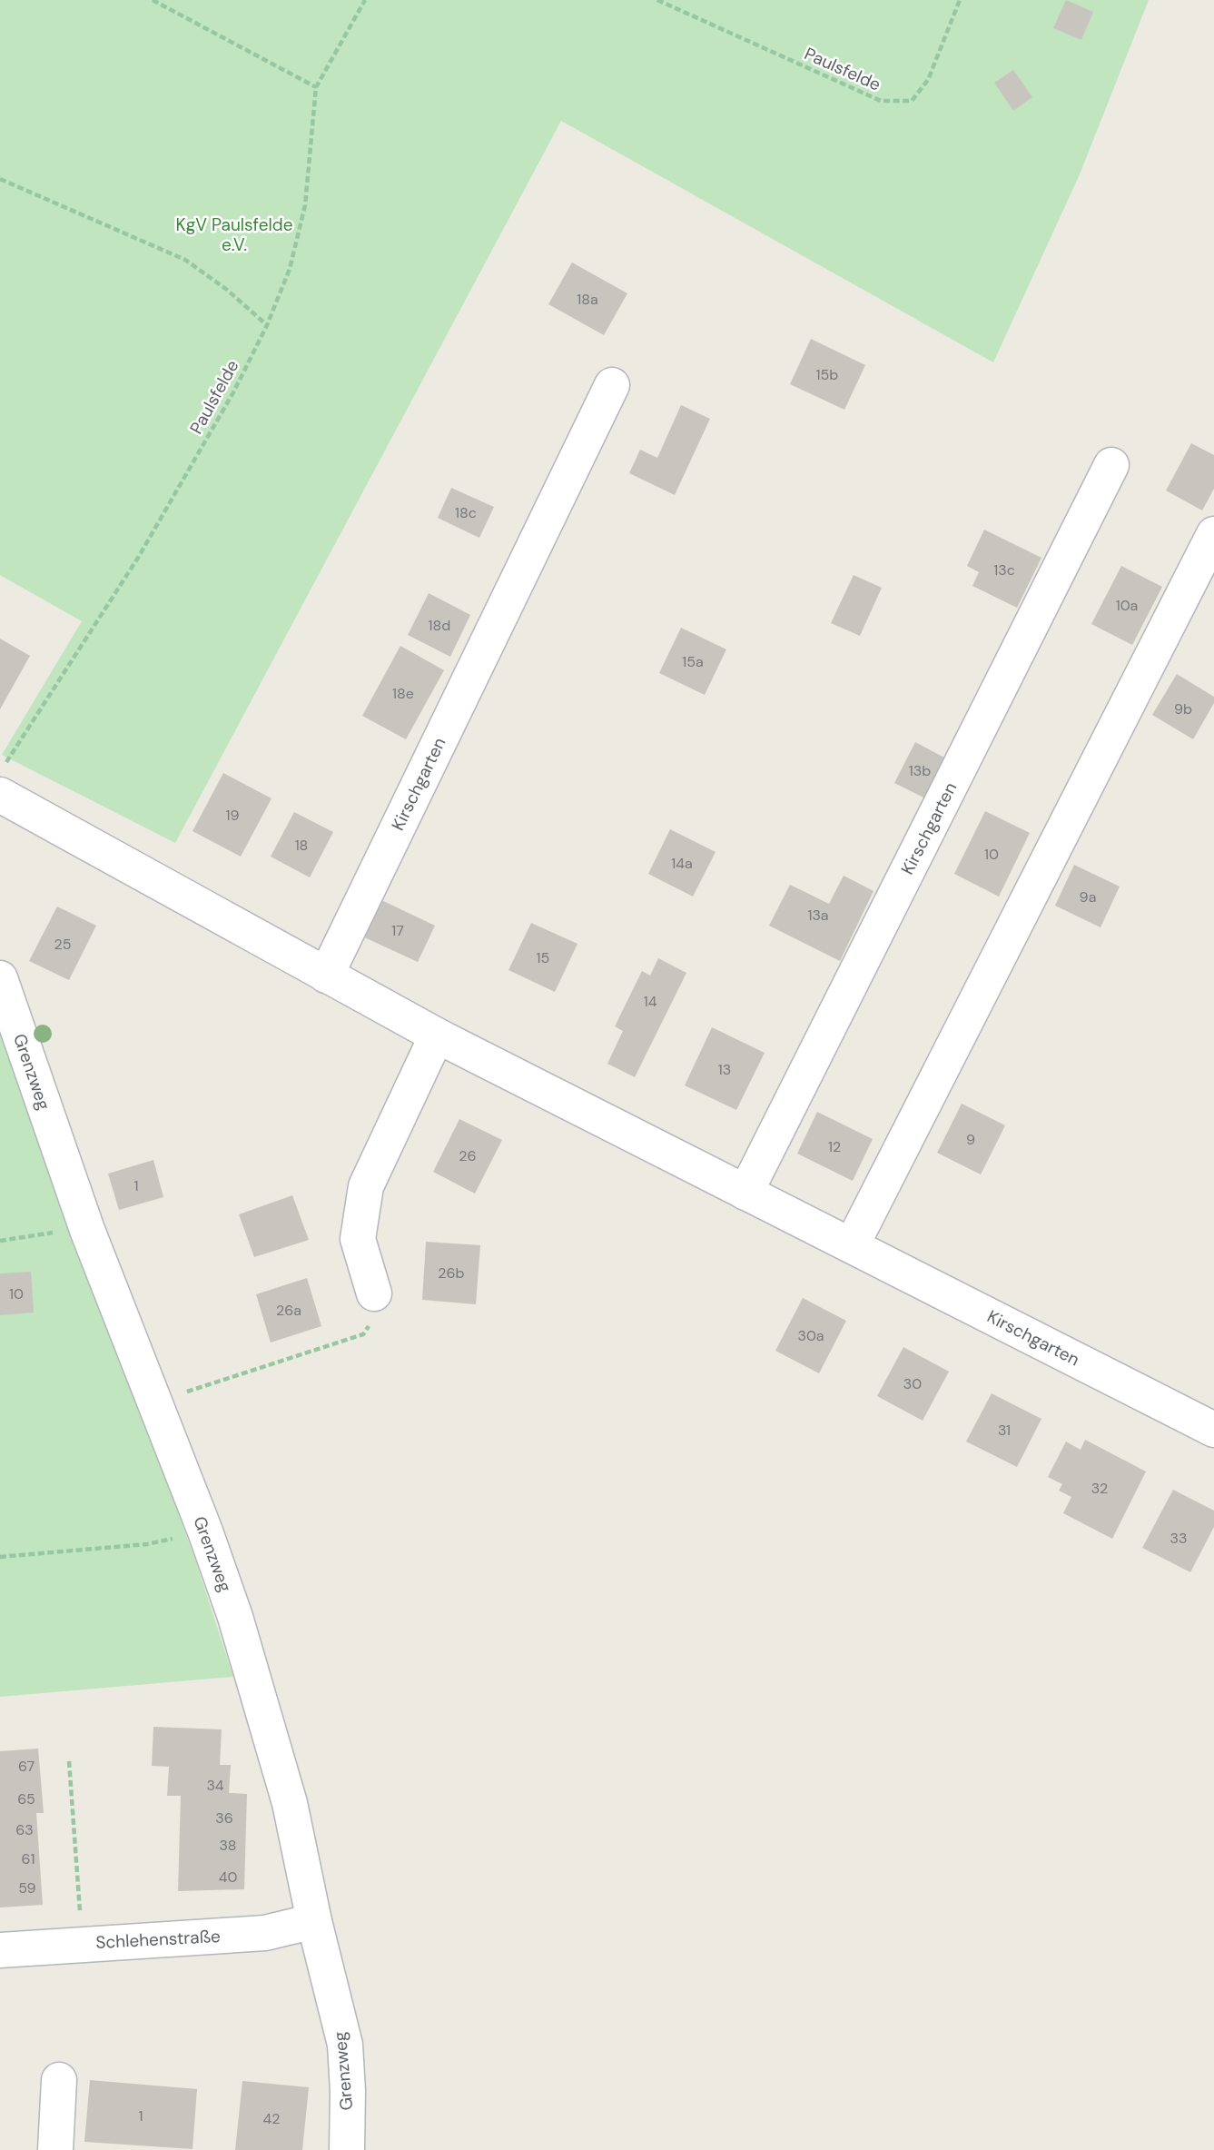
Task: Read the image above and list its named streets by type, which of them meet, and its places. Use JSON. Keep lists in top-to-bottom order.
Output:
{
  "streets": {
    "street": ["Kirschgarten", "Grenzweg", "Schlehenstraße"],
    "path": ["Paulsfelde"]
  },
  "crossings": [
    ["Paulsfelde", "Kirschgarten"],
    ["Grenzweg", "Schlehenstraße"]
  ],
  "parks": ["KgV Paulsfelde e.V."],
  "house_numbers": [
    "18a",
    "15b",
    "18c",
    "13c",
    "10a",
    "18d",
    "15a",
    "18e",
    "9b",
    "13b",
    "19",
    "18",
    "10",
    "14a",
    "9a",
    "13a",
    "17",
    "25",
    "15",
    "14",
    "13",
    "9",
    "12",
    "26",
    "1",
    "26b",
    "10",
    "26a",
    "30a",
    "30",
    "31",
    "32",
    "33",
    "67",
    "34",
    "65",
    "36",
    "63",
    "38",
    "61",
    "40",
    "59",
    "1",
    "42"
  ]
}
